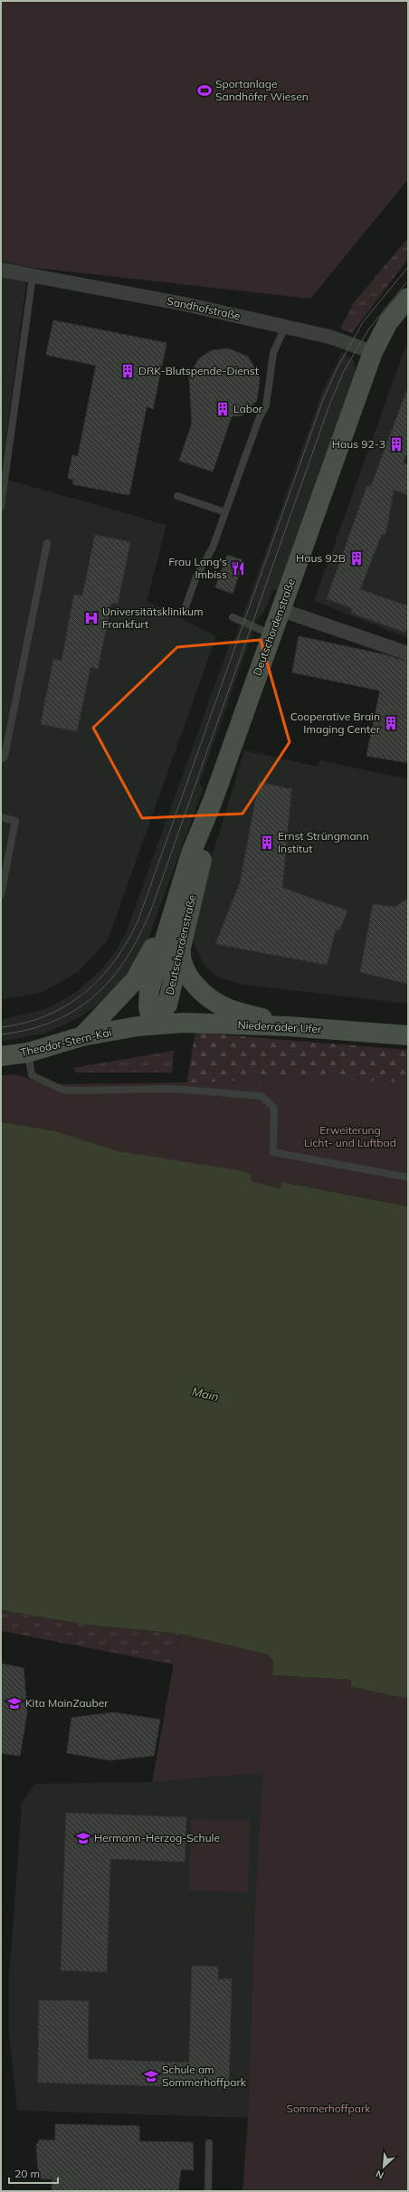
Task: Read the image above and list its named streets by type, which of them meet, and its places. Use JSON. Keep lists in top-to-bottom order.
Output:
{
  "streets": {
    "main road": ["Deutschordenstraße", "Niederräder Ufer", "Theodor-Stern-Kai"],
    "street": ["Sandhofstraße"]
  },
  "crossings": [
    ["Sandhofstraße", "Deutschordenstraße"],
    ["Deutschordenstraße", "Niederräder Ufer"],
    ["Deutschordenstraße", "Theodor-Stern-Kai"],
    ["Niederräder Ufer", "Theodor-Stern-Kai"]
  ],
  "water": ["Main"],
  "parks": ["Erweiterung Licht- und Luftbad", "Sommerhoffpark"],
  "places": {
    "sports": ["Sportanlage Sandhöfer Wiesen"],
    "building": [
      "DRK-Blutspende-Dienst",
      "Labor",
      "Haus 92-3",
      "Haus 92B",
      "Cooperative Brain Imaging Center",
      "Ernst Strüngmann Institut"
    ],
    "restaurant": ["Frau Lang's Imbiss"],
    "hospital": ["Universitätsklinikum Frankfurt"],
    "school or university": ["Kita MainZauber", "Hermann-Herzog-Schule", "Schule am Sommerhoffpark"]
  },
  "scale_bar": "20 m",
  "north": "bottom left"
}
